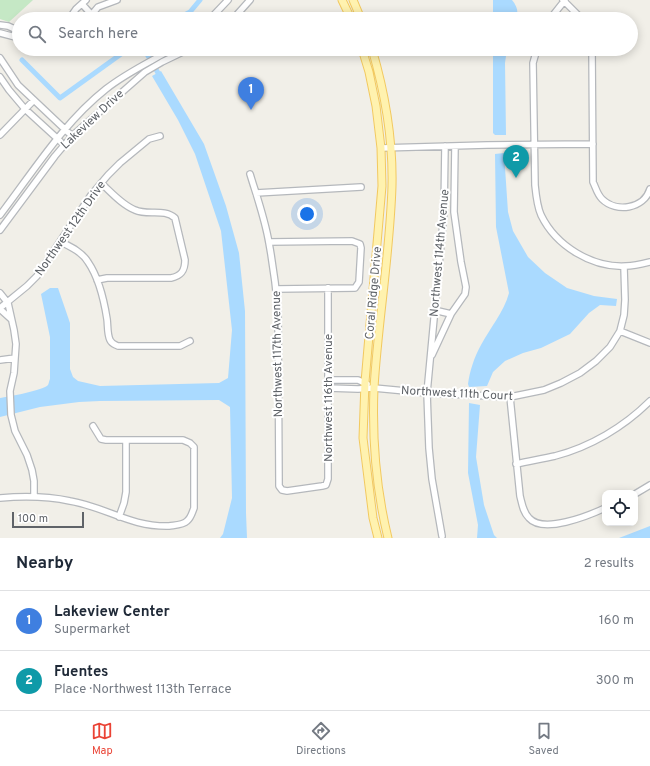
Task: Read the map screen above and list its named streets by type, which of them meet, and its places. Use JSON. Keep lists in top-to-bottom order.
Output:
{
  "streets": {
    "main road": ["Coral Ridge Drive"],
    "street": [
      "Lakeview Drive",
      "Northwest 12th Drive",
      "Northwest 114th Avenue",
      "Northwest 117th Avenue",
      "Northwest 11th Court",
      "Northwest 116th Avenue"
    ]
  },
  "crossings": [
    ["Northwest 114th Avenue", "Northwest 11th Court"],
    ["Coral Ridge Drive", "Northwest 11th Court"],
    ["Northwest 117th Avenue", "Northwest 116th Avenue"],
    ["Northwest 11th Court", "Northwest 116th Avenue"]
  ],
  "scale_bar": "100 m",
  "page": {
    "search": "Search here",
    "pins": ["1", "2"],
    "scale": "100 m",
    "heading": ["Nearby", "2 results"],
    "list": [
      {
        "mark": "1",
        "name": "Lakeview Center",
        "note": "Supermarket",
        "value": "160 m"
      },
      {
        "mark": "2",
        "name": "Fuentes",
        "note": "Place · Northwest 113th Terrace",
        "value": "300 m"
      }
    ],
    "nav": ["Map", "Directions", "Saved"]
  }
}
